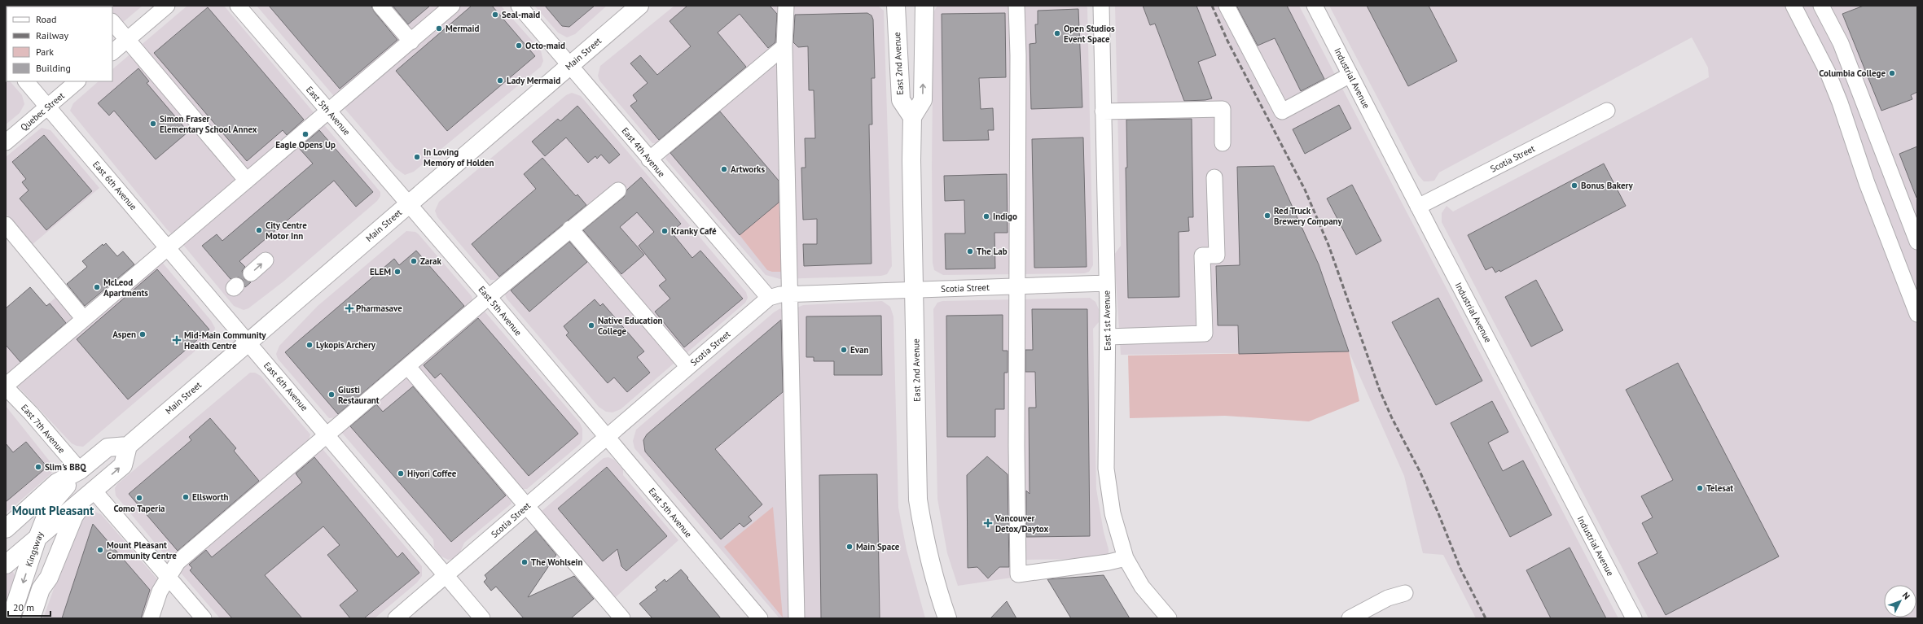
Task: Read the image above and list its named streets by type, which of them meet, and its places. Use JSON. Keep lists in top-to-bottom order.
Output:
{
  "streets": {
    "main road": ["Main Street", "East 2nd Avenue", "Kingsway"],
    "street": [
      "Industrial Avenue",
      "East 5th Avenue",
      "Quebec Street",
      "East 4th Avenue",
      "Scotia Street",
      "East 6th Avenue",
      "East 1st Avenue",
      "East 7th Avenue"
    ]
  },
  "crossings": [
    ["Main Street", "East 5th Avenue"],
    ["Main Street", "East 4th Avenue"],
    ["Main Street", "East 6th Avenue"],
    ["East 2nd Avenue", "Scotia Street"],
    ["Industrial Avenue", "Scotia Street"],
    ["East 5th Avenue", "Scotia Street"],
    ["Quebec Street", "East 6th Avenue"],
    ["East 4th Avenue", "Scotia Street"],
    ["Scotia Street", "East 6th Avenue"],
    ["Scotia Street", "East 1st Avenue"],
    ["East 7th Avenue", "Kingsway"]
  ],
  "districts": ["Mount Pleasant"],
  "places": {
    "other": [
      "Seal-maid",
      "Mermaid",
      "Open Studios Event Space",
      "Octo-maid",
      "Columbia College",
      "Lady Mermaid",
      "Simon Fraser Elementary School Annex",
      "Eagle Opens Up",
      "In Loving Memory of Holden",
      "Artworks",
      "Bonus Bakery",
      "Red Truck Brewery Company",
      "Indigo",
      "City Centre Motor Inn",
      "Kranky Café",
      "The Lab",
      "Zarak",
      "ELEM",
      "McLeod Apartments",
      "Native Education College",
      "Aspen",
      "Lykopis Archery",
      "Evan",
      "Giusti Restaurant",
      "Slim's BBQ",
      "Hiyori Coffee",
      "Telesat",
      "Ellsworth",
      "Como Taperia",
      "Main Space",
      "Mount Pleasant Community Centre",
      "The Wohlsein"
    ],
    "health": ["Pharmasave", "Mid-Main Community Health Centre", "Vancouver Detox/Daytox"]
  },
  "legend": [
    "Road",
    "Railway",
    "Park",
    "Building"
  ],
  "scale_bar": "20 m",
  "north": "top right"
}
